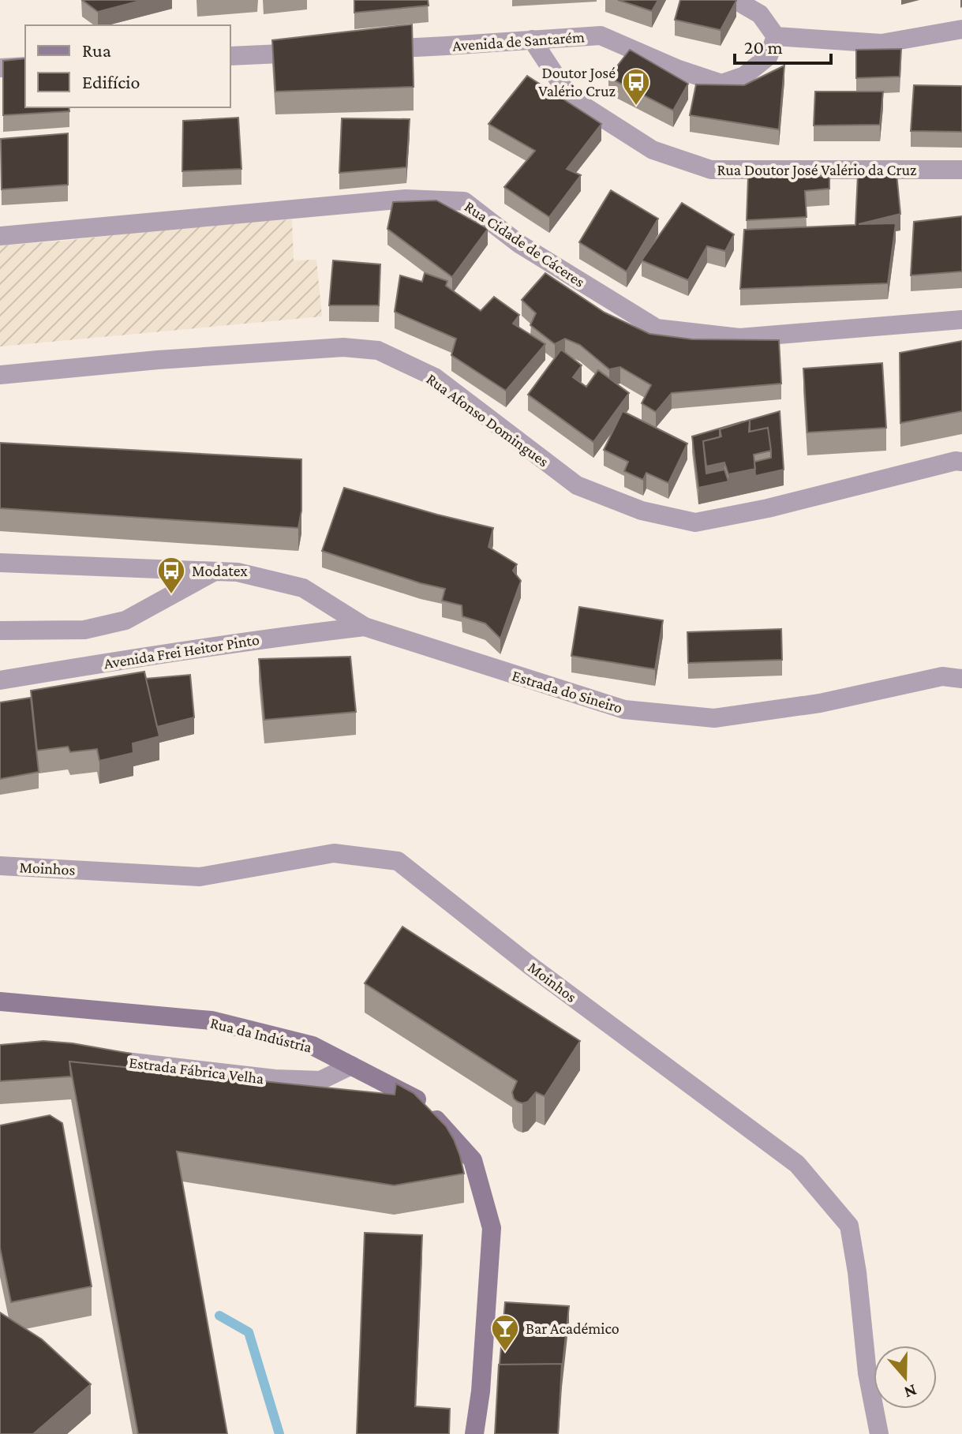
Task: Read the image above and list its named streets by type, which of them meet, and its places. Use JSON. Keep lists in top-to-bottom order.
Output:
{
  "streets": {
    "street": [
      "Avenida de Santarém",
      "Rua Doutor José Valério da Cruz",
      "Rua Cidade de Cáceres",
      "Rua Afonso Domingues",
      "Avenida Frei Heitor Pinto",
      "Estrada do Sineiro",
      "Moinhos",
      "Rua da Indústria",
      "Estrada Fábrica Velha"
    ]
  },
  "crossings": [
    ["Avenida de Santarém", "Rua Doutor José Valério da Cruz"],
    ["Avenida Frei Heitor Pinto", "Estrada do Sineiro"],
    ["Rua da Indústria", "Estrada Fábrica Velha"]
  ],
  "places": {
    "bus stop": ["Doutor José Valério Cruz", "Modatex"],
    "bar": ["Bar Académico"]
  },
  "legend": ["Rua", "Edifício"],
  "scale_bar": "20 m",
  "north": "bottom"
}
